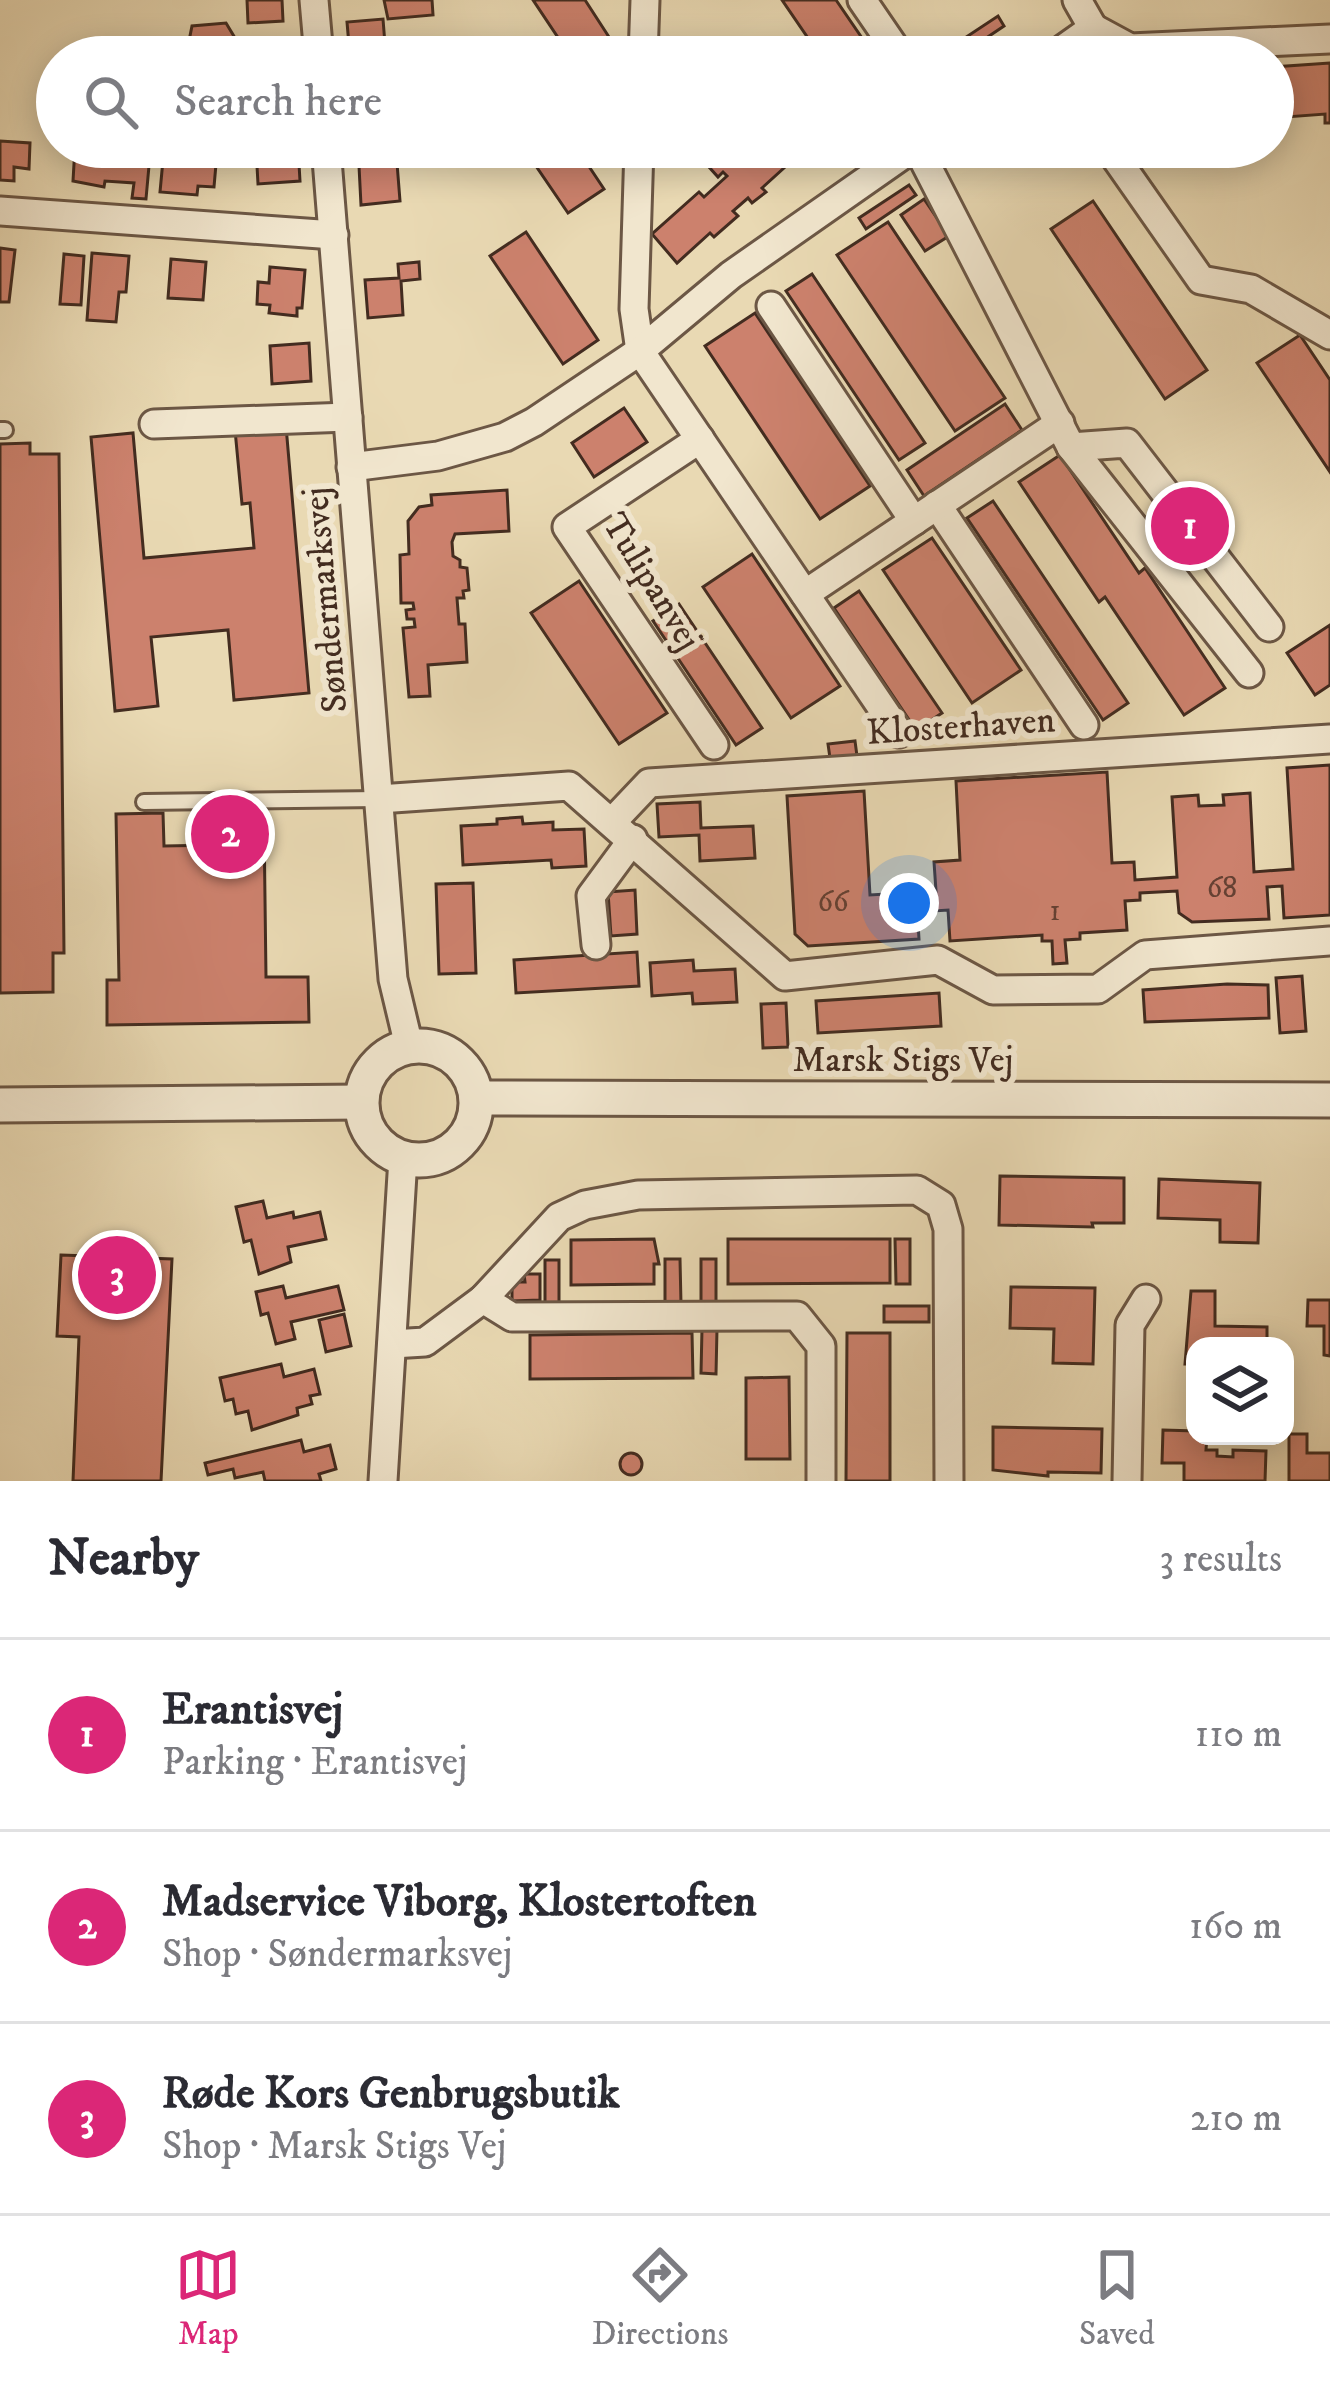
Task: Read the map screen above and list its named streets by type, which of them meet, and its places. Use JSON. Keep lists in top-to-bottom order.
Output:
{
  "streets": {
    "street": [
      "Tulipanvej",
      "Søndermarksvej",
      "Klosterhaven",
      "Marsk Stigs Vej"
    ]
  },
  "crossings": [
    ["Søndermarksvej", "Marsk Stigs Vej"]
  ],
  "house_numbers": ["68", "66", "1"],
  "page": {
    "search": "Search here",
    "pins": ["1", "2", "3"],
    "heading": ["Nearby", "3 results"],
    "list": [
      {
        "mark": "1",
        "name": "Erantisvej",
        "note": "Parking · Erantisvej",
        "value": "110 m"
      },
      {
        "mark": "2",
        "name": "Madservice Viborg, Klostertoften",
        "note": "Shop · Søndermarksvej",
        "value": "160 m"
      },
      {
        "mark": "3",
        "name": "Røde Kors Genbrugsbutik",
        "note": "Shop · Marsk Stigs Vej",
        "value": "210 m"
      }
    ],
    "nav": ["Map", "Directions", "Saved"]
  }
}
